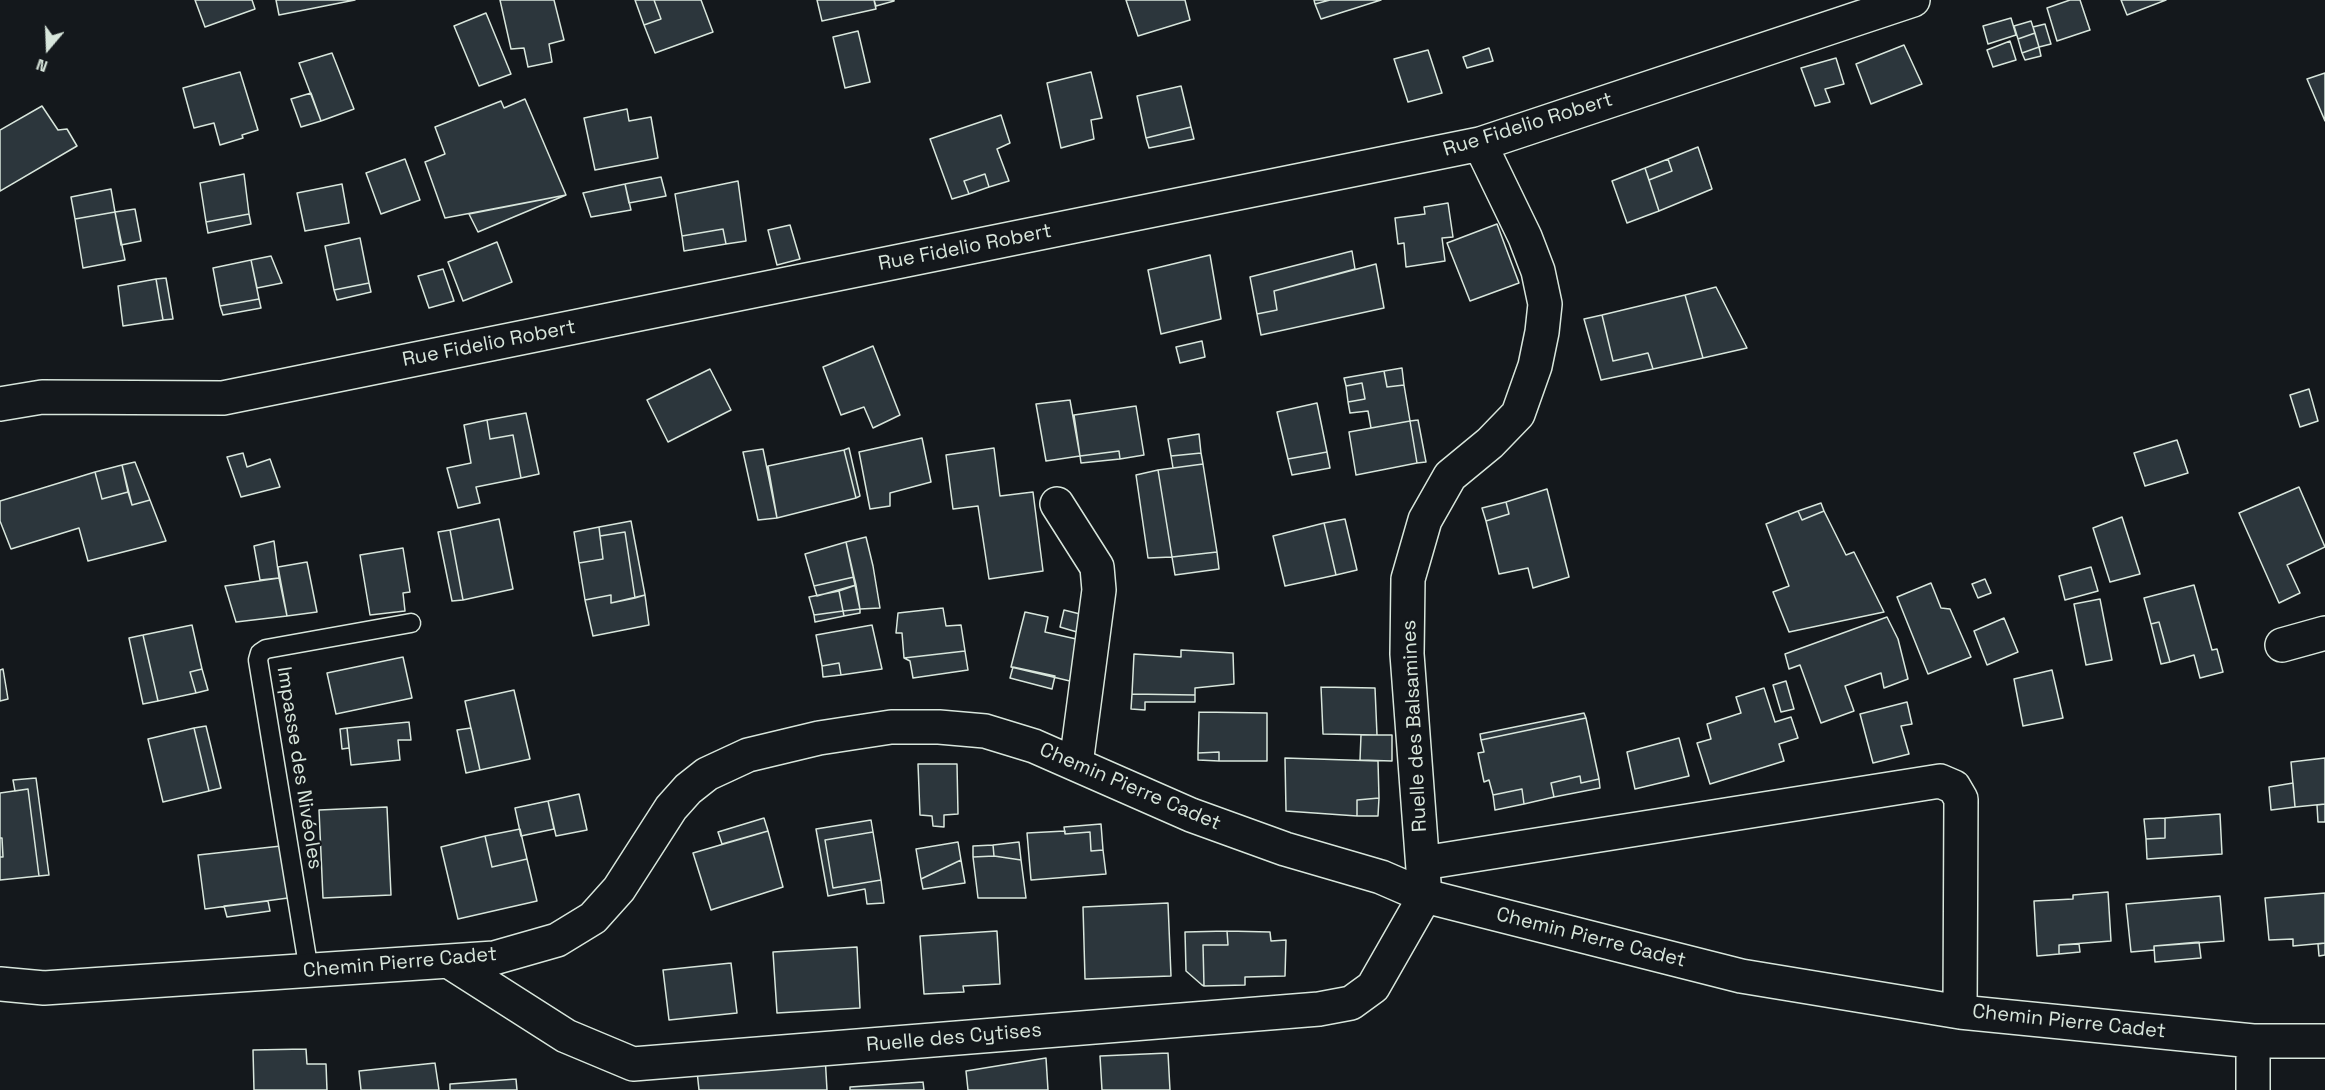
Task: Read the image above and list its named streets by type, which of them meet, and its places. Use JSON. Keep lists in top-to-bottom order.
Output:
{
  "streets": {
    "street": [
      "Rue Fidelio Robert",
      "Ruelle des Balsamines",
      "Chemin Pierre Cadet",
      "Ruelle des Cytises"
    ],
    "lane": ["Impasse des Nivéoles"]
  },
  "crossings": [
    ["Rue Fidelio Robert", "Ruelle des Balsamines"],
    ["Ruelle des Balsamines", "Chemin Pierre Cadet"],
    ["Ruelle des Balsamines", "Ruelle des Cytises"],
    ["Impasse des Nivéoles", "Chemin Pierre Cadet"],
    ["Chemin Pierre Cadet", "Ruelle des Cytises"]
  ],
  "north": "bottom"
}
